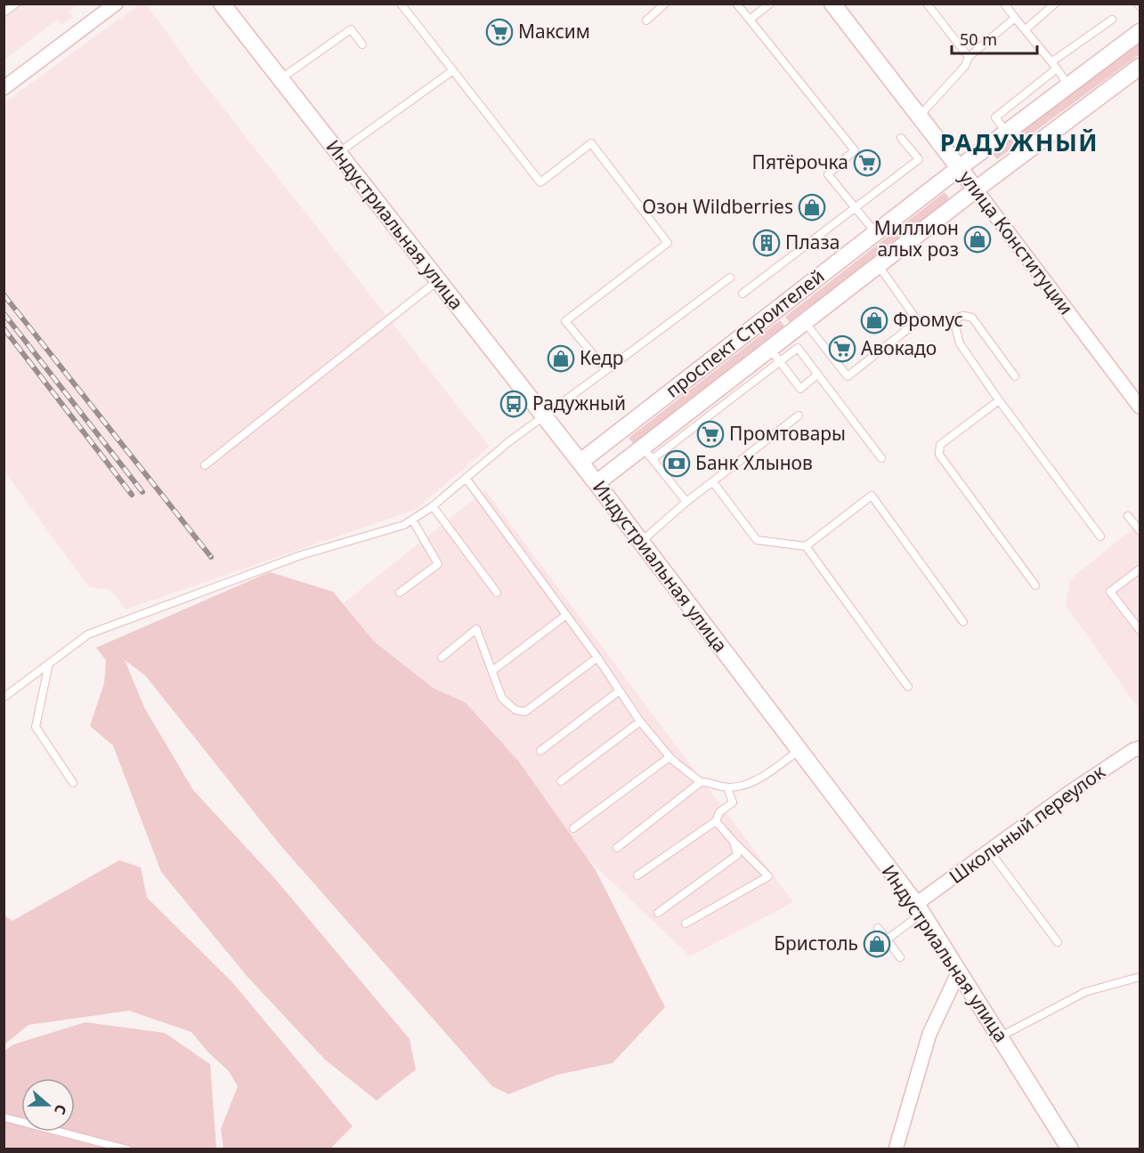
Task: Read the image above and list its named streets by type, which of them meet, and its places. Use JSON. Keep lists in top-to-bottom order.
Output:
{
  "streets": {
    "street": [
      "Индустриальная улица",
      "улица Конституции",
      "проспект Строителей",
      "Школьный переулок"
    ]
  },
  "crossings": [
    ["Индустриальная улица", "проспект Строителей"],
    ["Индустриальная улица", "Школьный переулок"],
    ["улица Конституции", "проспект Строителей"]
  ],
  "districts": ["РАДУЖНЫЙ"],
  "places": {
    "supermarket": [
      "Максим",
      "Пятёрочка",
      "Авокадо",
      "Промтовары"
    ],
    "shop": [
      "Озон Wildberries",
      "Миллион алых роз",
      "Фромус",
      "Кедр",
      "Бристоль"
    ],
    "building": ["Плаза"],
    "bus stop": ["Радужный"],
    "bank": ["Банк Хлынов"]
  },
  "scale_bar": "50 m",
  "north": "right"
}
